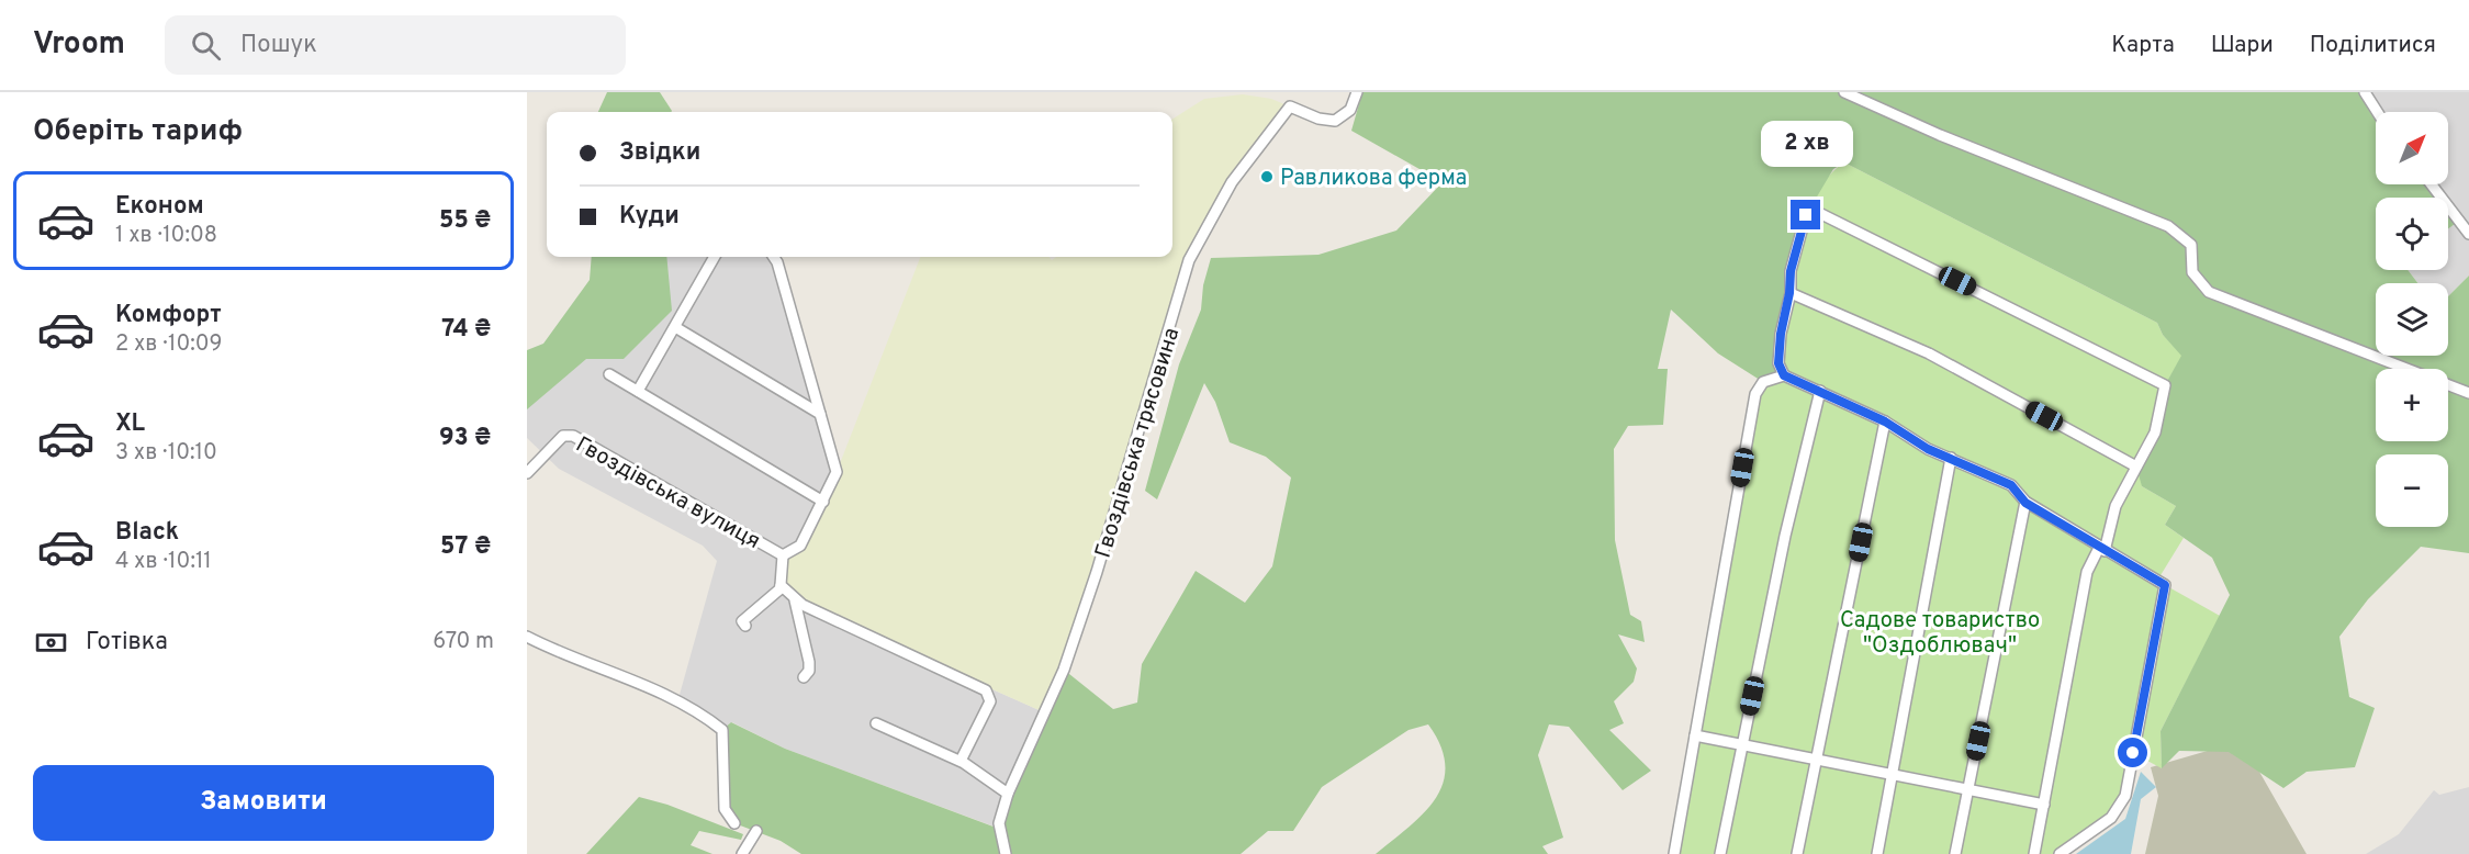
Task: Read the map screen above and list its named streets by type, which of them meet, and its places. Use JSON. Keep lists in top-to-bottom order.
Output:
{
  "streets": {
    "street": ["Гвоздівська трясовина", "Гвоздівська вулиця"]
  },
  "parks": ["Садове товариство \"Оздоблювач\""],
  "places": ["Равликова ферма"],
  "north": "top right",
  "page": {
    "header": "Vroom",
    "search": "Пошук",
    "nav": ["Карта", "Шари", "Поділитися"],
    "heading": "Оберіть тариф",
    "map_buttons": ["+", "−"],
    "banner": ["Звідки", "Куди"],
    "bubble": "2 хв",
    "list": [
      {
        "name": "Економ",
        "note": "1 хв · 10:08",
        "value": "55 ₴"
      },
      {
        "name": "Комфорт",
        "note": "2 хв · 10:09",
        "value": "74 ₴"
      },
      {
        "name": "XL",
        "note": "3 хв · 10:10",
        "value": "93 ₴"
      },
      {
        "name": "Black",
        "note": "4 хв · 10:11",
        "value": "57 ₴"
      }
    ],
    "pay": ["Готівка", "670 m"],
    "buttons": "Замовити"
  }
}
